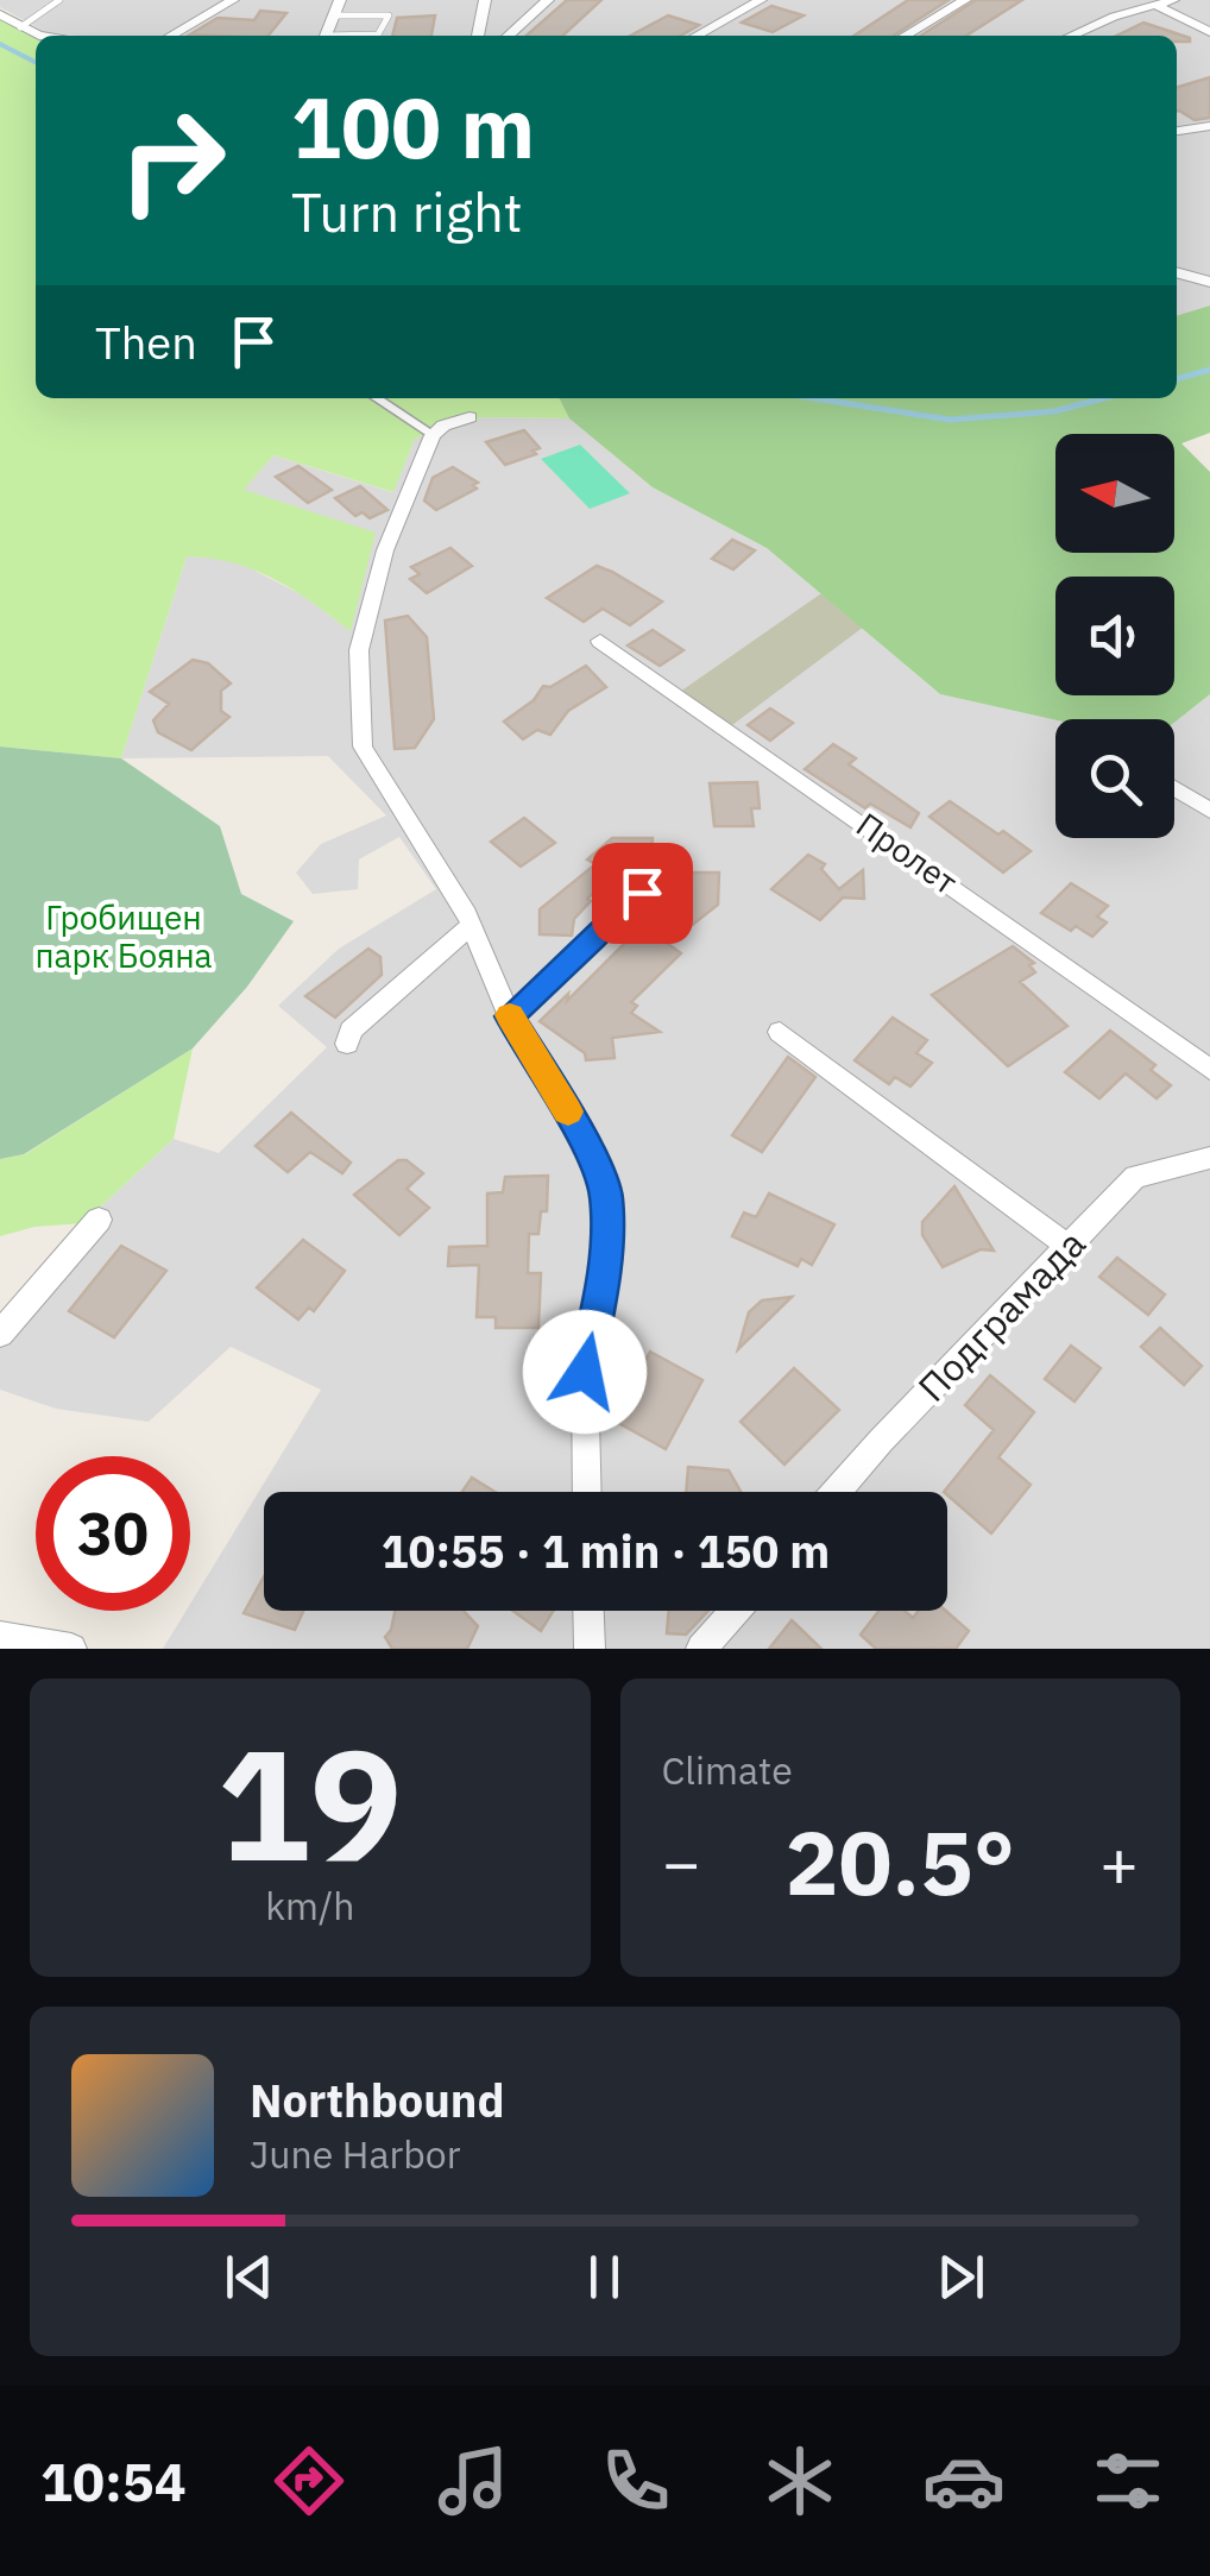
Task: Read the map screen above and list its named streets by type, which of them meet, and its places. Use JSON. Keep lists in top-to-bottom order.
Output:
{
  "streets": {
    "street": ["Пролет", "Подграмада"]
  },
  "parks": ["Гробищен парк Бояна"],
  "north": "left",
  "page": {
    "turn": ["100 m", "Turn right"],
    "then": "Then",
    "limit": "30",
    "trip": "10:55 · 1 min · 150 m",
    "tile": [
      ["19", "km/h"],
      "Climate"
    ],
    "heat": ["−", "20.5°", "+"],
    "song": ["Northbound", "June Harbor"],
    "tabs": "10:54"
  }
}
